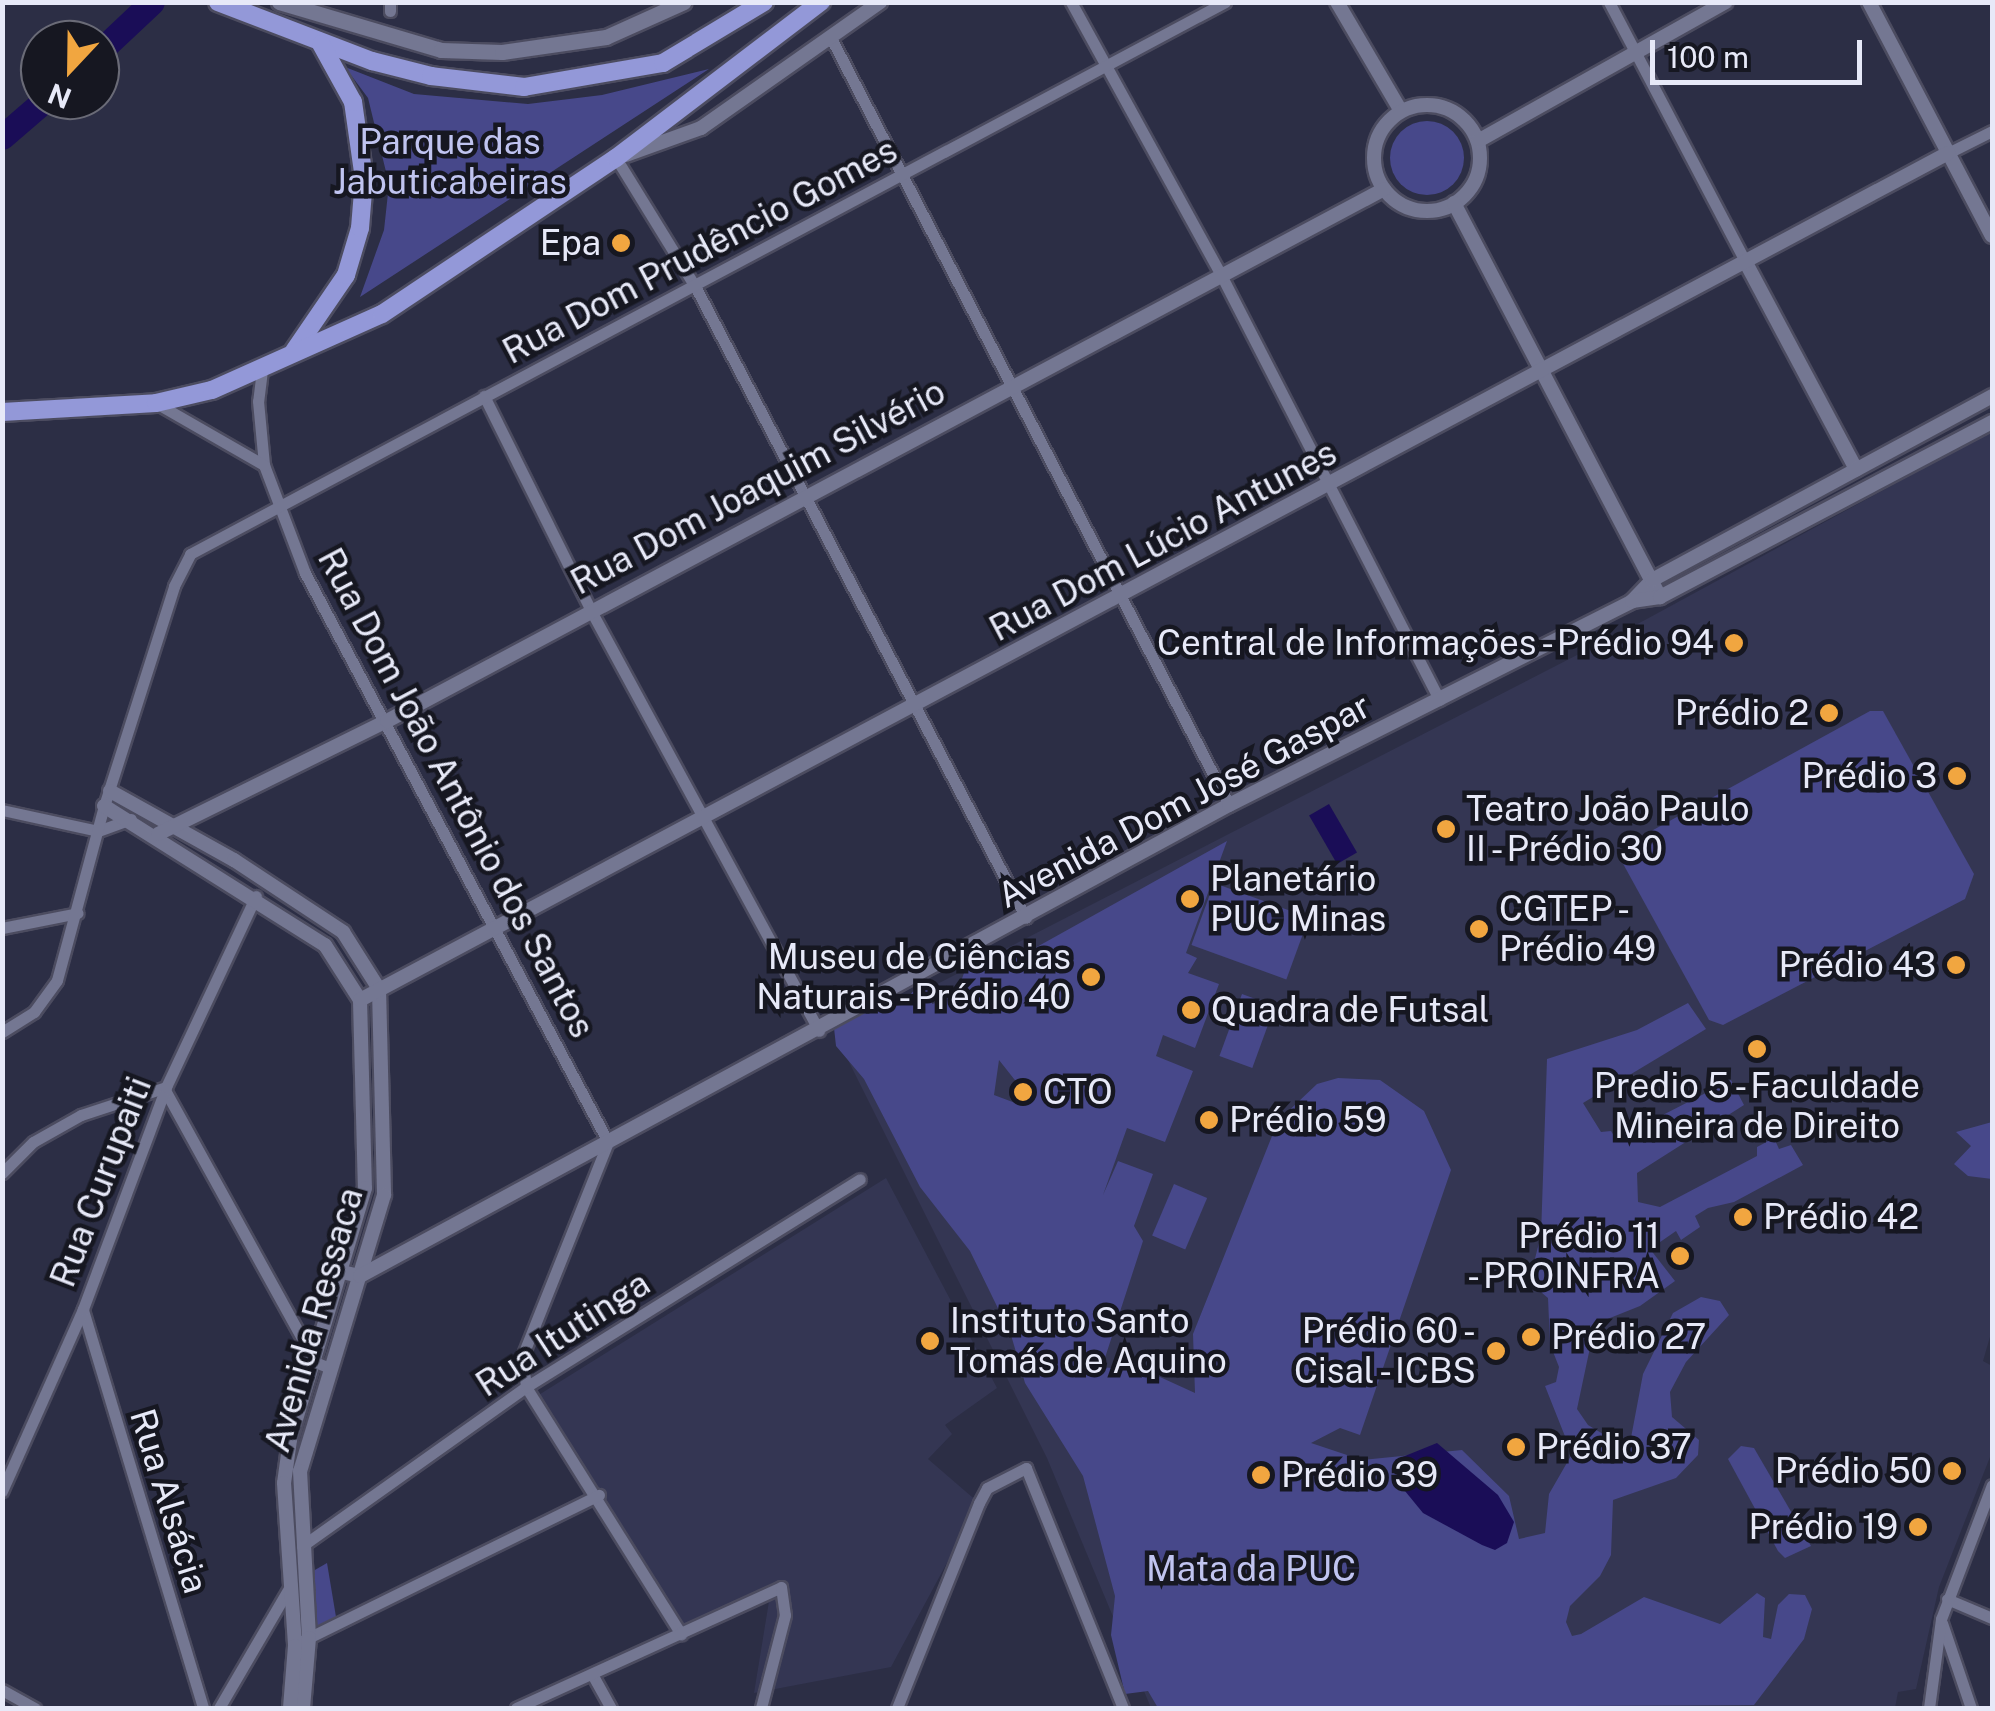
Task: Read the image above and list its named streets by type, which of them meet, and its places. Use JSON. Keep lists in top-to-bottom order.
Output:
{
  "streets": {
    "street": [
      "Rua Dom Prudêncio Gomes",
      "Rua Dom Joaquim Silvério",
      "Rua Dom Lúcio Antunes",
      "Rua Dom João Antônio dos Santos",
      "Avenida Dom José Gaspar",
      "Rua Curupaiti",
      "Avenida Ressaca",
      "Rua Itutinga",
      "Rua Alsácia"
    ]
  },
  "crossings": [
    ["Rua Dom Prudêncio Gomes", "Rua Dom João Antônio dos Santos"],
    ["Rua Dom Prudêncio Gomes", "Avenida Ressaca"],
    ["Rua Dom Joaquim Silvério", "Rua Dom João Antônio dos Santos"],
    ["Rua Dom Joaquim Silvério", "Avenida Ressaca"],
    ["Rua Dom Lúcio Antunes", "Rua Dom João Antônio dos Santos"],
    ["Rua Dom Lúcio Antunes", "Avenida Ressaca"],
    ["Rua Dom João Antônio dos Santos", "Avenida Dom José Gaspar"],
    ["Avenida Dom José Gaspar", "Avenida Ressaca"],
    ["Rua Curupaiti", "Avenida Ressaca"],
    ["Rua Curupaiti", "Rua Alsácia"],
    ["Avenida Ressaca", "Rua Itutinga"]
  ],
  "parks": ["Parque das Jabuticabeiras", "Mata da PUC"],
  "places": [
    "Epa",
    "Central de Informações - Prédio 94",
    "Prédio 2",
    "Prédio 3",
    "Teatro João Paulo II - Prédio 30",
    "Planetário PUC Minas",
    "CGTEP - Prédio 49",
    "Prédio 43",
    "Museu de Ciências Naturais - Prédio 40",
    "Quadra de Futsal",
    "Predio 5 - Faculdade Mineira de Direito",
    "CTO",
    "Prédio 59",
    "Prédio 42",
    "Prédio 11 - PROINFRA",
    "Prédio 27",
    "Instituto Santo Tomás de Aquino",
    "Prédio 60 - Cisal - ICBS",
    "Prédio 37",
    "Prédio 50",
    "Prédio 39",
    "Prédio 19"
  ],
  "scale_bar": "100 m",
  "north": "bottom"
}
